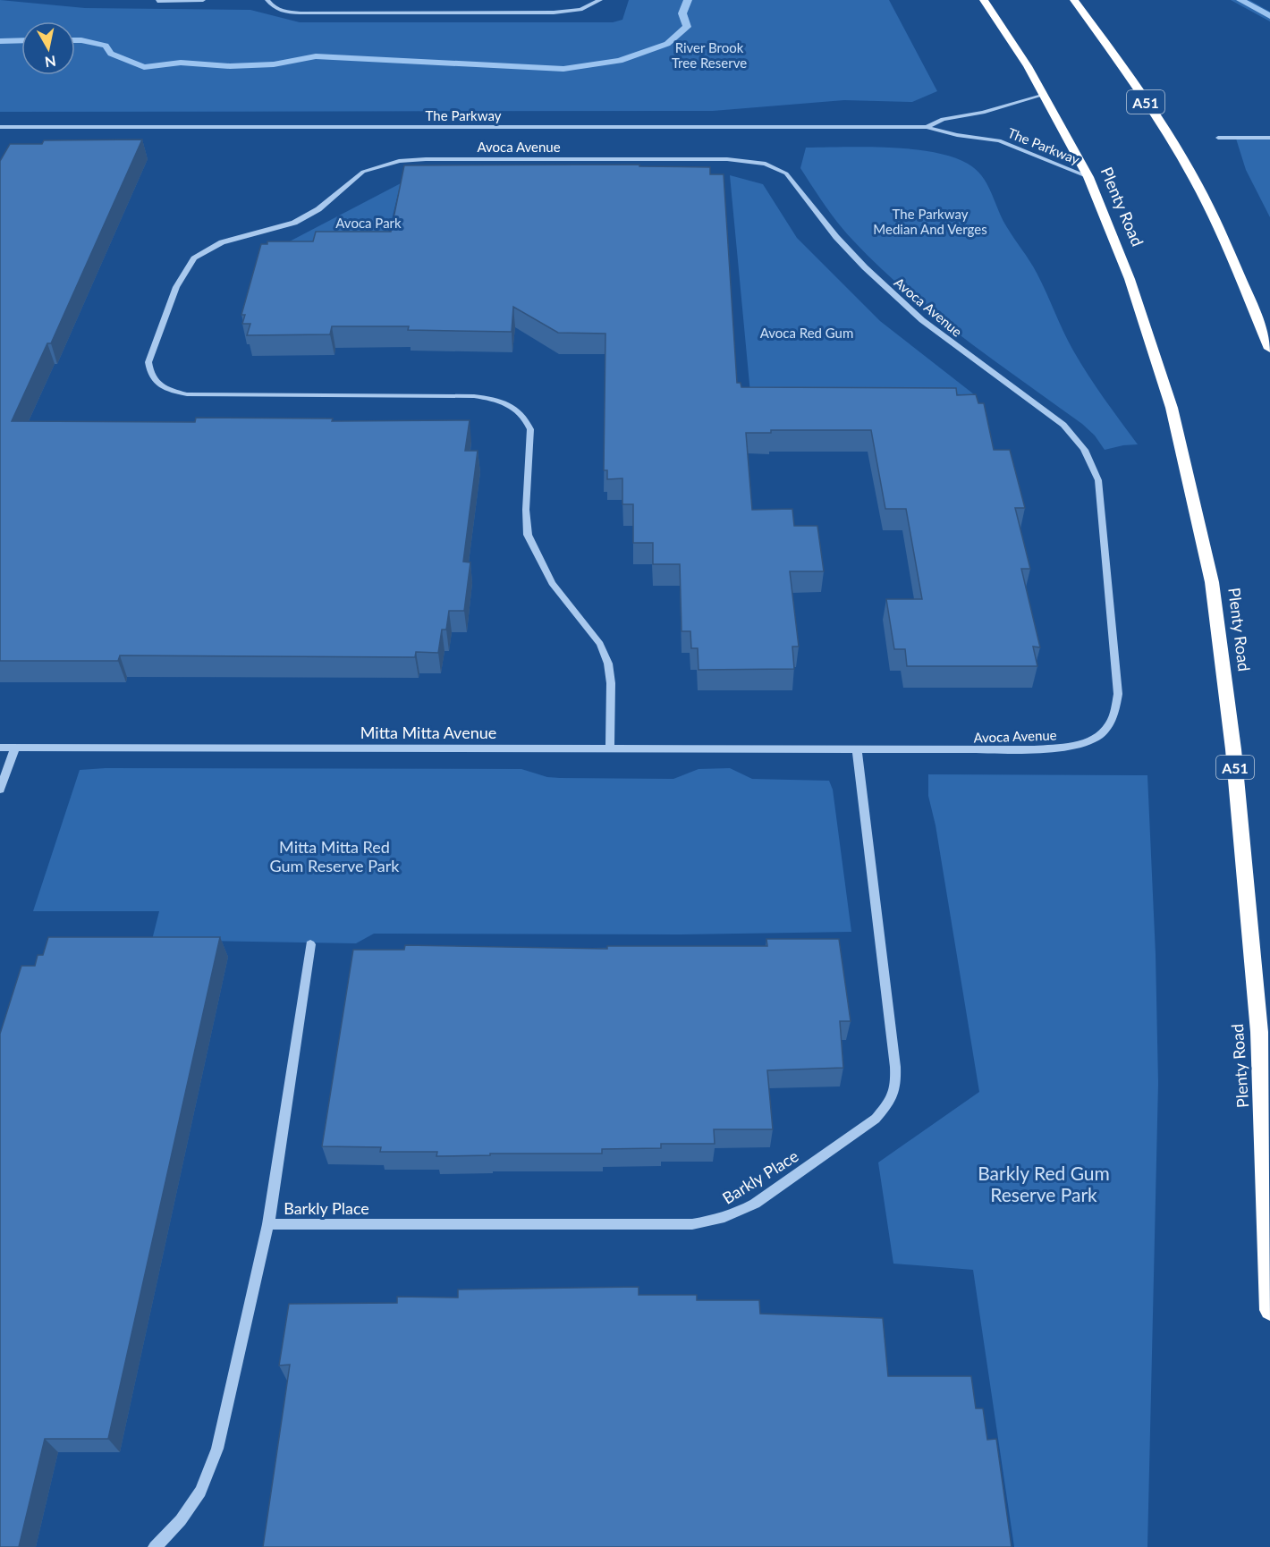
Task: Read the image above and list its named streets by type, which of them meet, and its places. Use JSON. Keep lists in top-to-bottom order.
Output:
{
  "streets": {
    "highway": ["A51", "Plenty Road"],
    "street": [
      "The Parkway",
      "Avoca Avenue",
      "Mitta Mitta Avenue",
      "Barkly Place"
    ]
  },
  "crossings": [
    ["The Parkway", "Plenty Road"],
    ["Avoca Avenue", "Mitta Mitta Avenue"],
    ["Avoca Avenue", "Barkly Place"],
    ["Mitta Mitta Avenue", "Barkly Place"]
  ],
  "parks": [
    "River Brook Tree Reserve",
    "The Parkway Median And Verges",
    "Avoca Park",
    "Avoca Red Gum",
    "Mitta Mitta Red Gum Reserve Park",
    "Barkly Red Gum Reserve Park"
  ],
  "north": "bottom"
}
